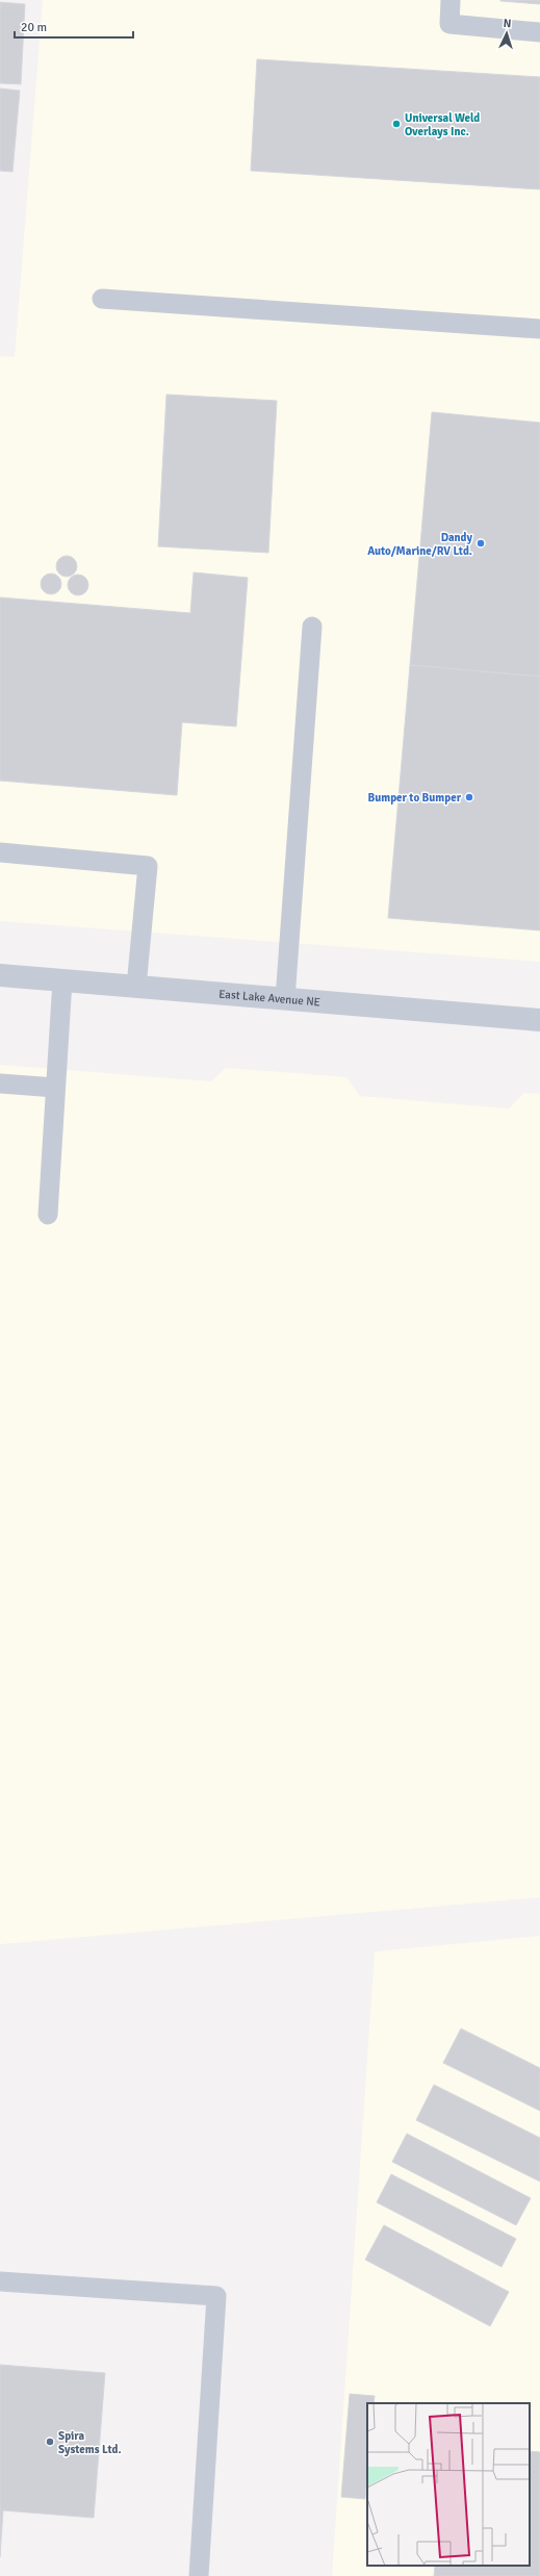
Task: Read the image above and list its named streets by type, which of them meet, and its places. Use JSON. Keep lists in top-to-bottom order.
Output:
{
  "streets": {
    "street": ["East Lake Avenue NE"]
  },
  "places": [
    "Universal Weld Overlays Inc.",
    "Dandy Auto/Marine/RV Ltd.",
    "Bumper to Bumper",
    "Spira Systems Ltd."
  ],
  "scale_bar": "20 m",
  "north": "top"
}
